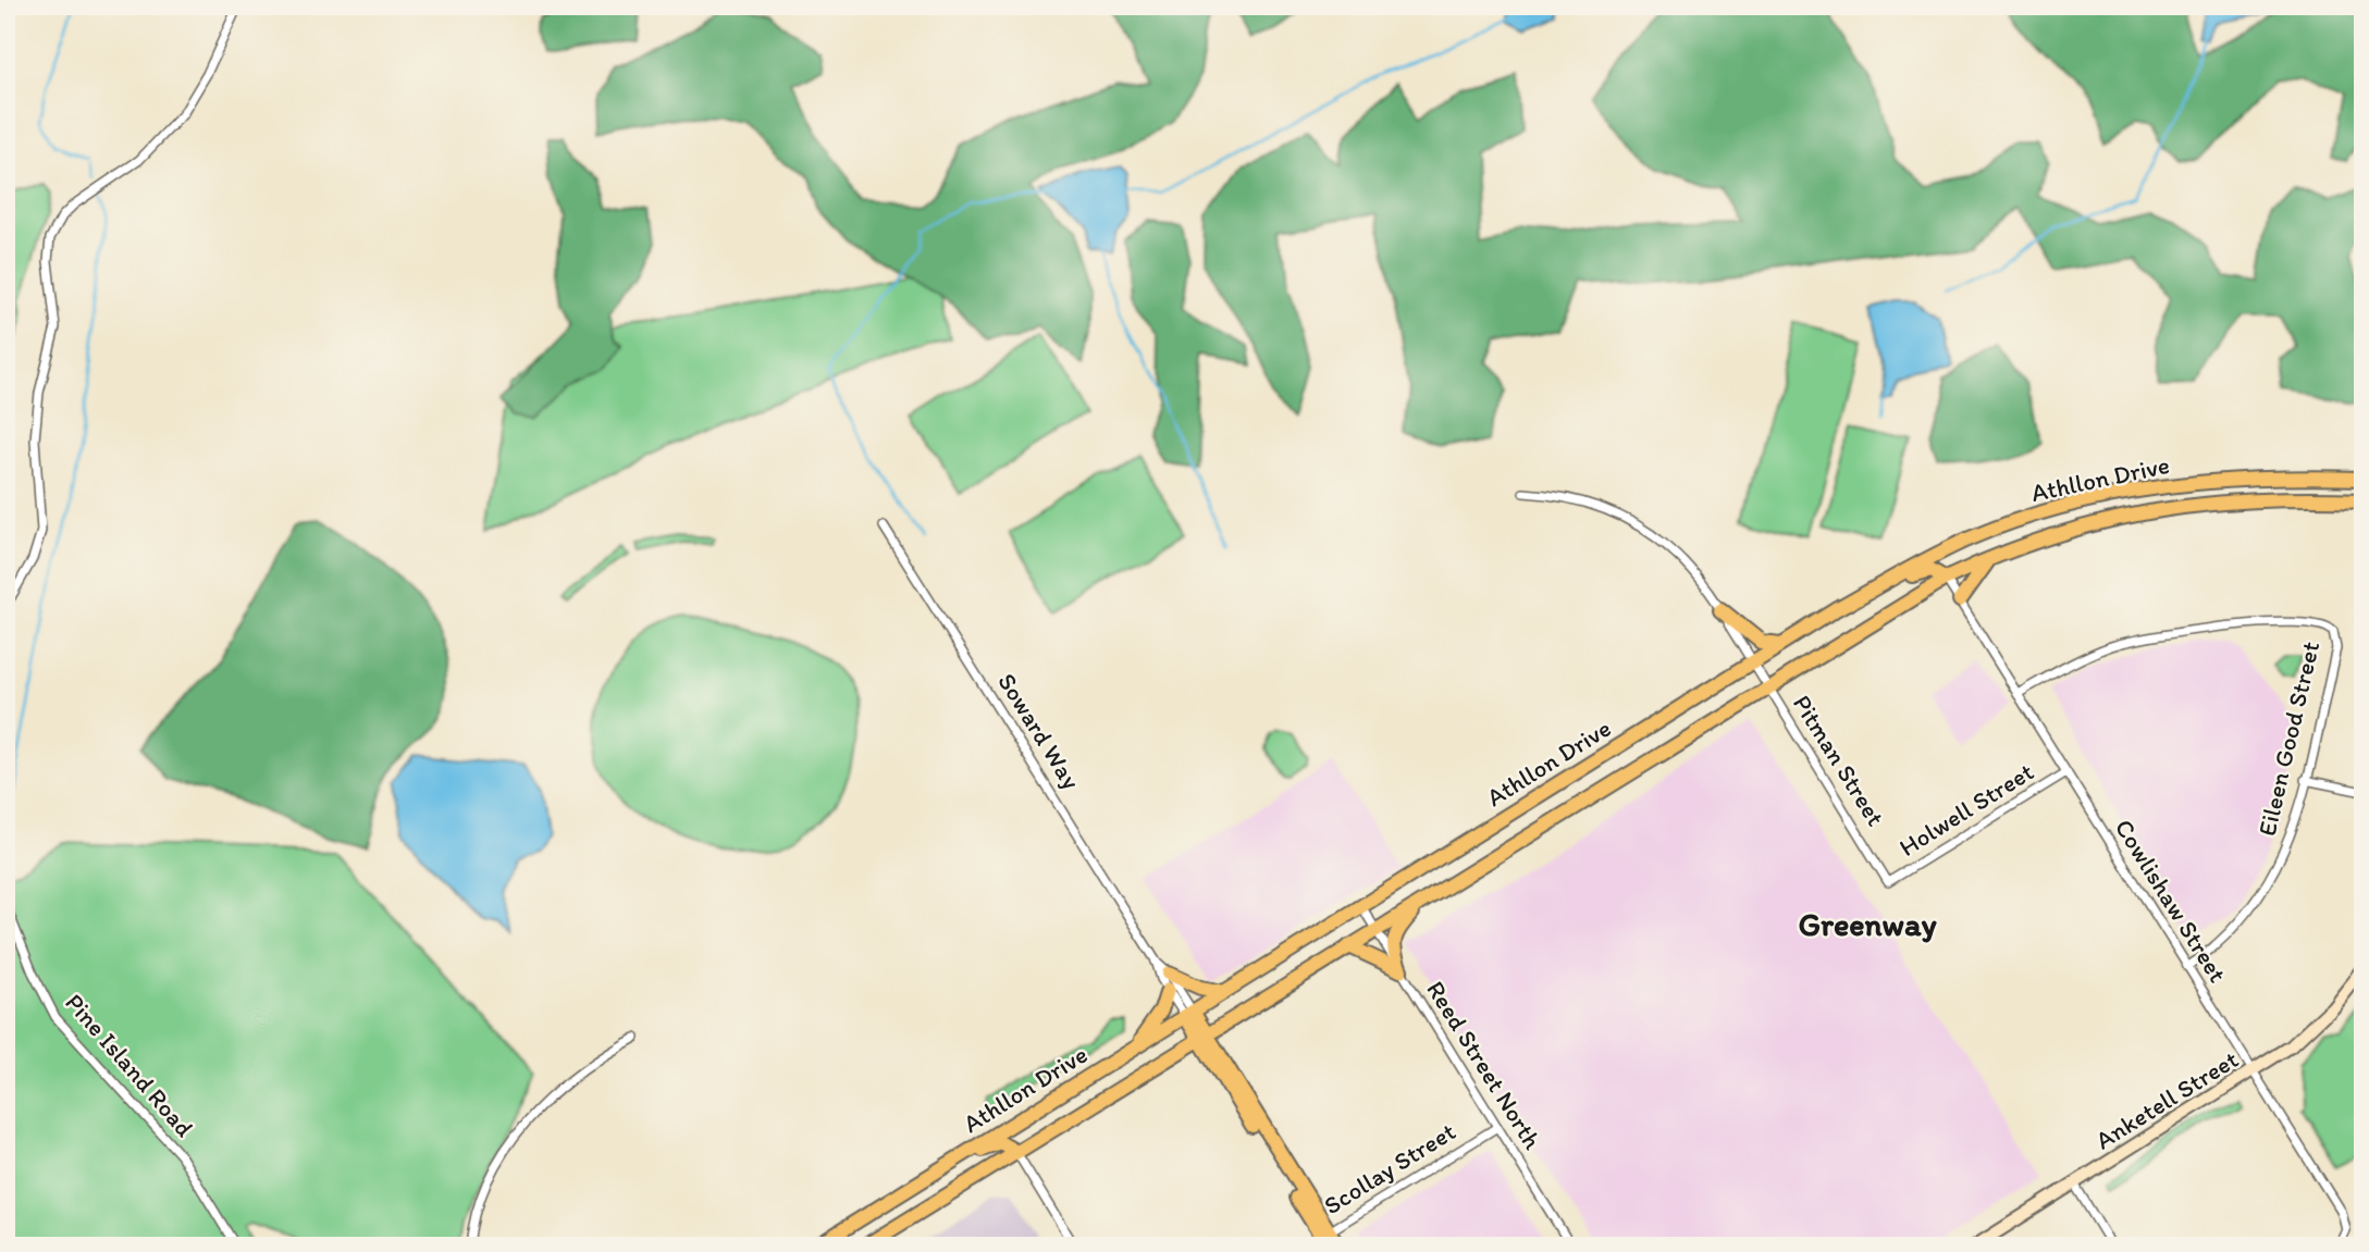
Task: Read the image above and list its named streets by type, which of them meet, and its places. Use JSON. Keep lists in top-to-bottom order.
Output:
{
  "streets": {
    "main road": ["Athllon Drive", "Soward Way"],
    "street": [
      "Eileen Good Street",
      "Pitman Street",
      "Holwell Street",
      "Cowlishaw Street",
      "Pine Island Road",
      "Reed Street North",
      "Anketell Street",
      "Scollay Street"
    ]
  },
  "crossings": [
    ["Athllon Drive", "Soward Way"],
    ["Athllon Drive", "Pitman Street"],
    ["Athllon Drive", "Cowlishaw Street"],
    ["Athllon Drive", "Reed Street North"],
    ["Soward Way", "Scollay Street"],
    ["Eileen Good Street", "Cowlishaw Street"],
    ["Pitman Street", "Holwell Street"],
    ["Holwell Street", "Cowlishaw Street"],
    ["Cowlishaw Street", "Anketell Street"],
    ["Reed Street North", "Scollay Street"]
  ],
  "districts": ["Greenway"]
}
